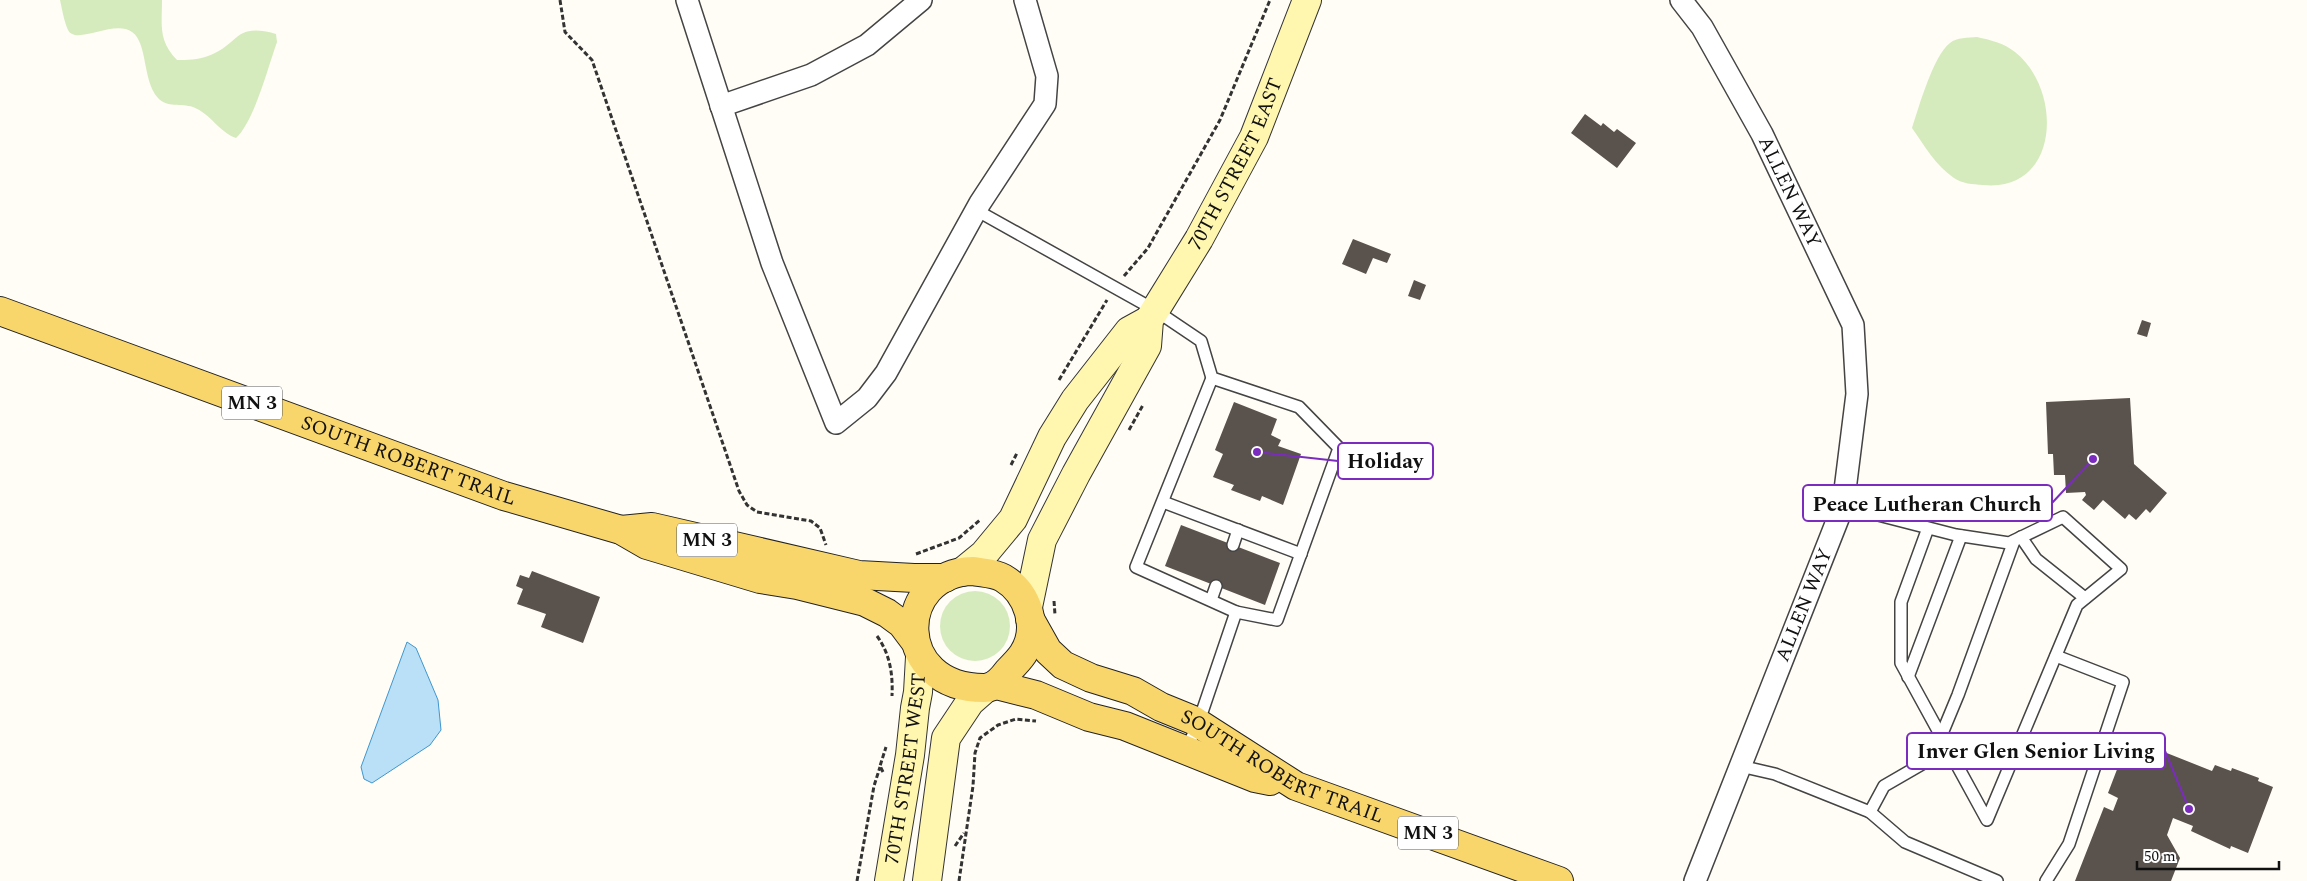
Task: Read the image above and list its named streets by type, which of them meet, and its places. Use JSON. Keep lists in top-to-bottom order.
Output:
{
  "streets": {
    "main road": [
      "70TH STREET EAST",
      "MN 3",
      "SOUTH ROBERT TRAIL",
      "70TH STREET WEST"
    ],
    "street": ["ALLEN WAY"]
  },
  "crossings": [
    ["70TH STREET EAST", "SOUTH ROBERT TRAIL"],
    ["70TH STREET EAST", "70TH STREET WEST"],
    ["SOUTH ROBERT TRAIL", "70TH STREET WEST"]
  ],
  "places": ["Holiday", "Peace Lutheran Church", "Inver Glen Senior Living"],
  "scale_bar": "50 m"
}
